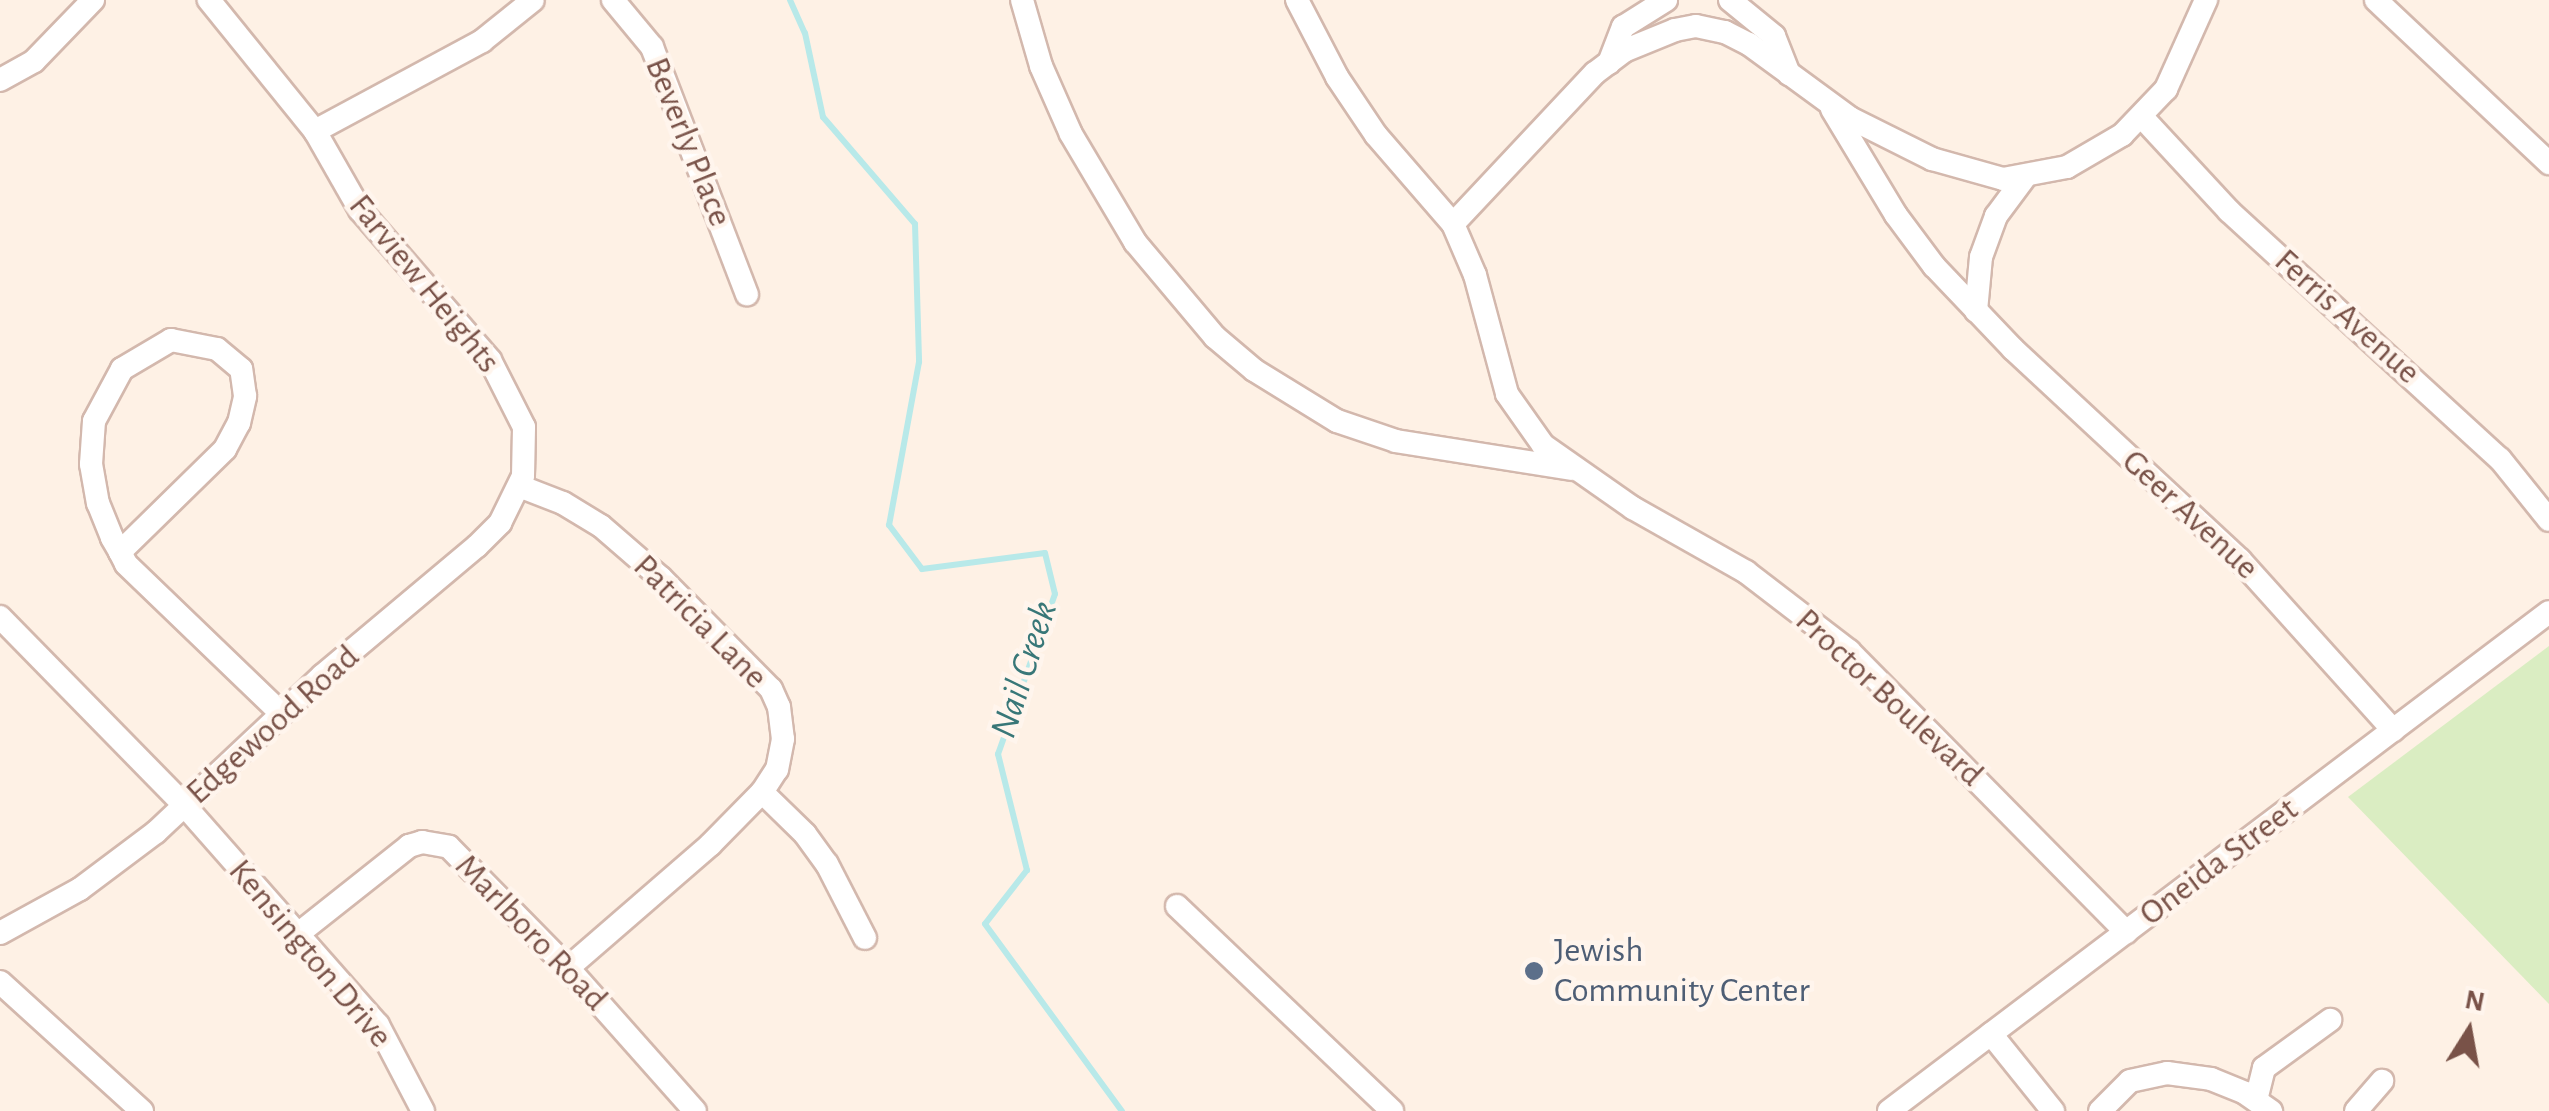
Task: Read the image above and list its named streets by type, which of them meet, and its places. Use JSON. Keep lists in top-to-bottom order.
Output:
{
  "streets": {
    "street": [
      "Beverly Place",
      "Farview Heights",
      "Ferris Avenue",
      "Geer Avenue",
      "Patricia Lane",
      "Proctor Boulevard",
      "Edgewood Road",
      "Oneida Street",
      "Marlboro Road",
      "Kensington Drive"
    ]
  },
  "crossings": [
    ["Farview Heights", "Patricia Lane"],
    ["Farview Heights", "Edgewood Road"],
    ["Geer Avenue", "Oneida Street"],
    ["Patricia Lane", "Edgewood Road"],
    ["Patricia Lane", "Marlboro Road"],
    ["Proctor Boulevard", "Oneida Street"],
    ["Edgewood Road", "Kensington Drive"],
    ["Marlboro Road", "Kensington Drive"]
  ],
  "water": ["Nail Creek"],
  "places": ["Jewish Community Center"],
  "north": "top"
}
